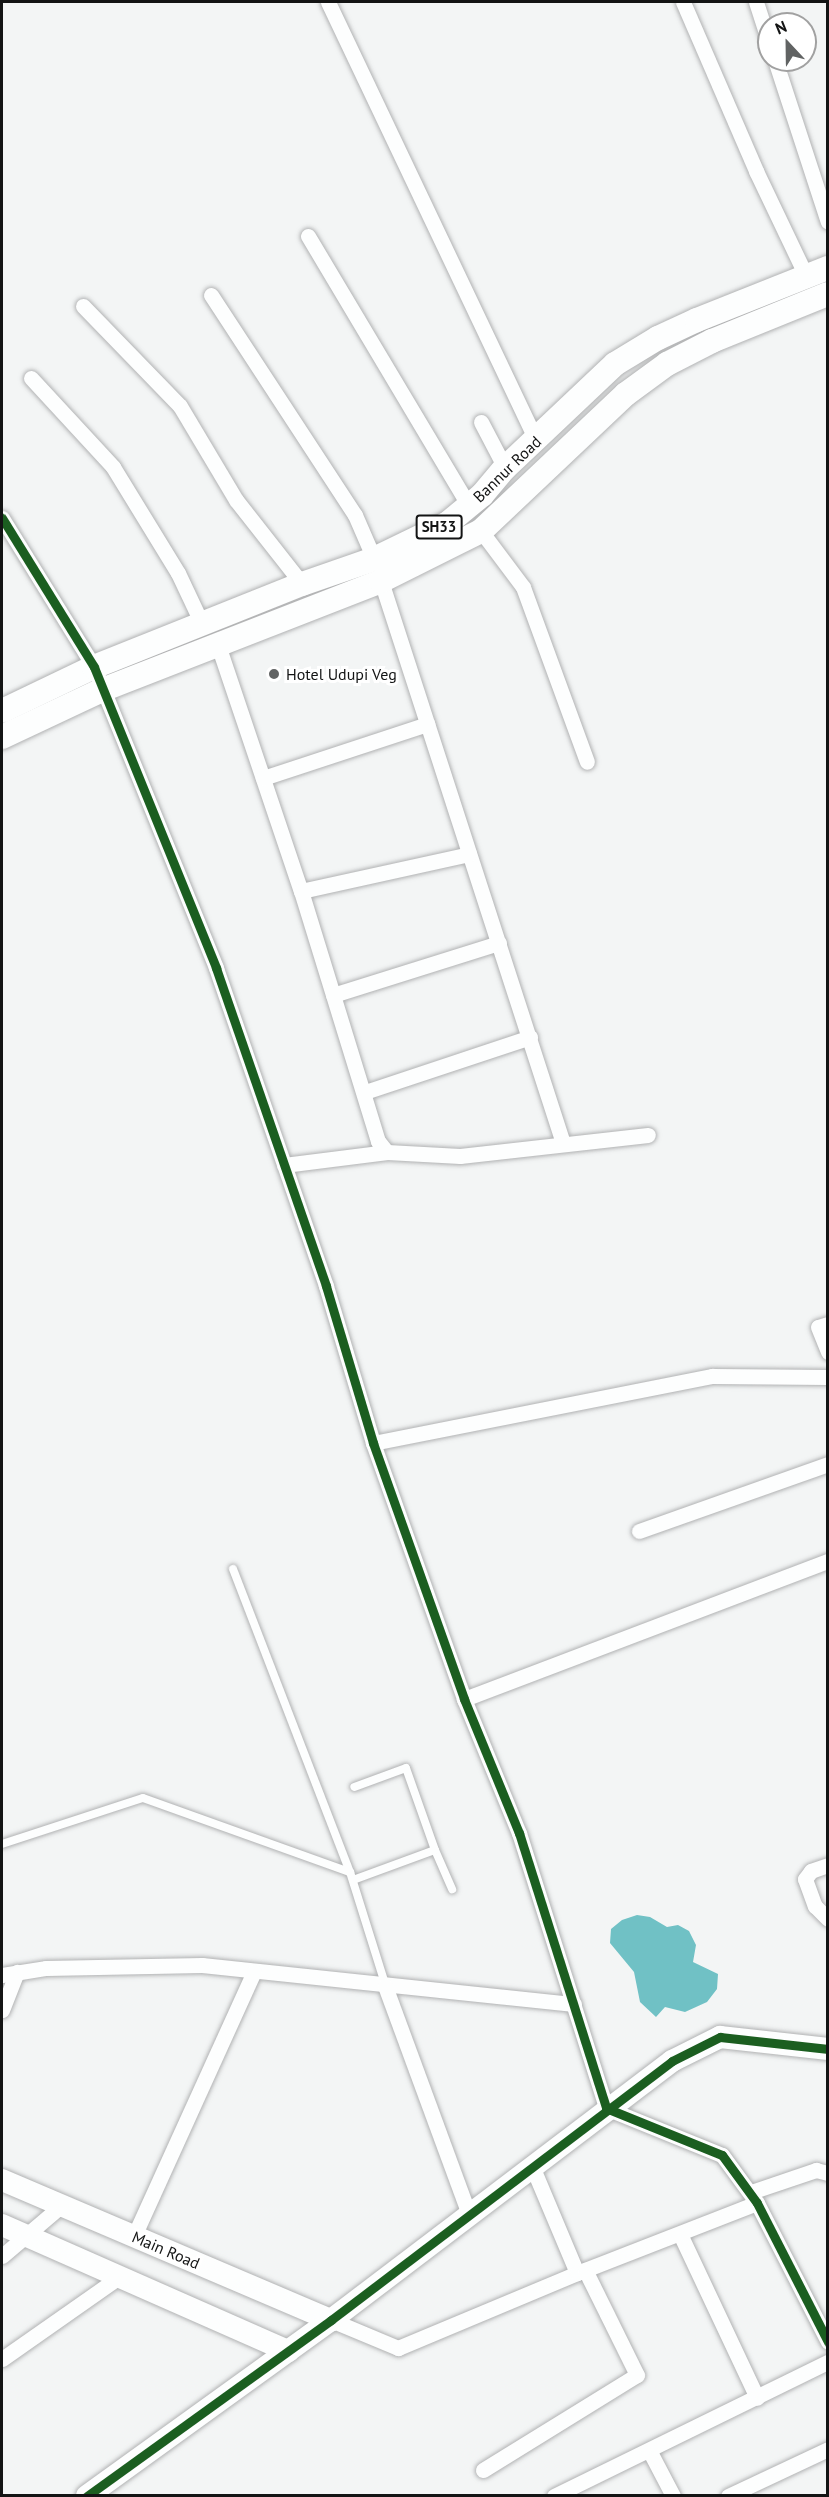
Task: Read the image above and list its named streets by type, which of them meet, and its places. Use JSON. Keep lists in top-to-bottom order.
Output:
{
  "streets": {
    "main road": ["Bannur Road", "SH33"],
    "street": ["Main Road"]
  },
  "places": ["Hotel Udupi Veg"],
  "north": "top"
}
